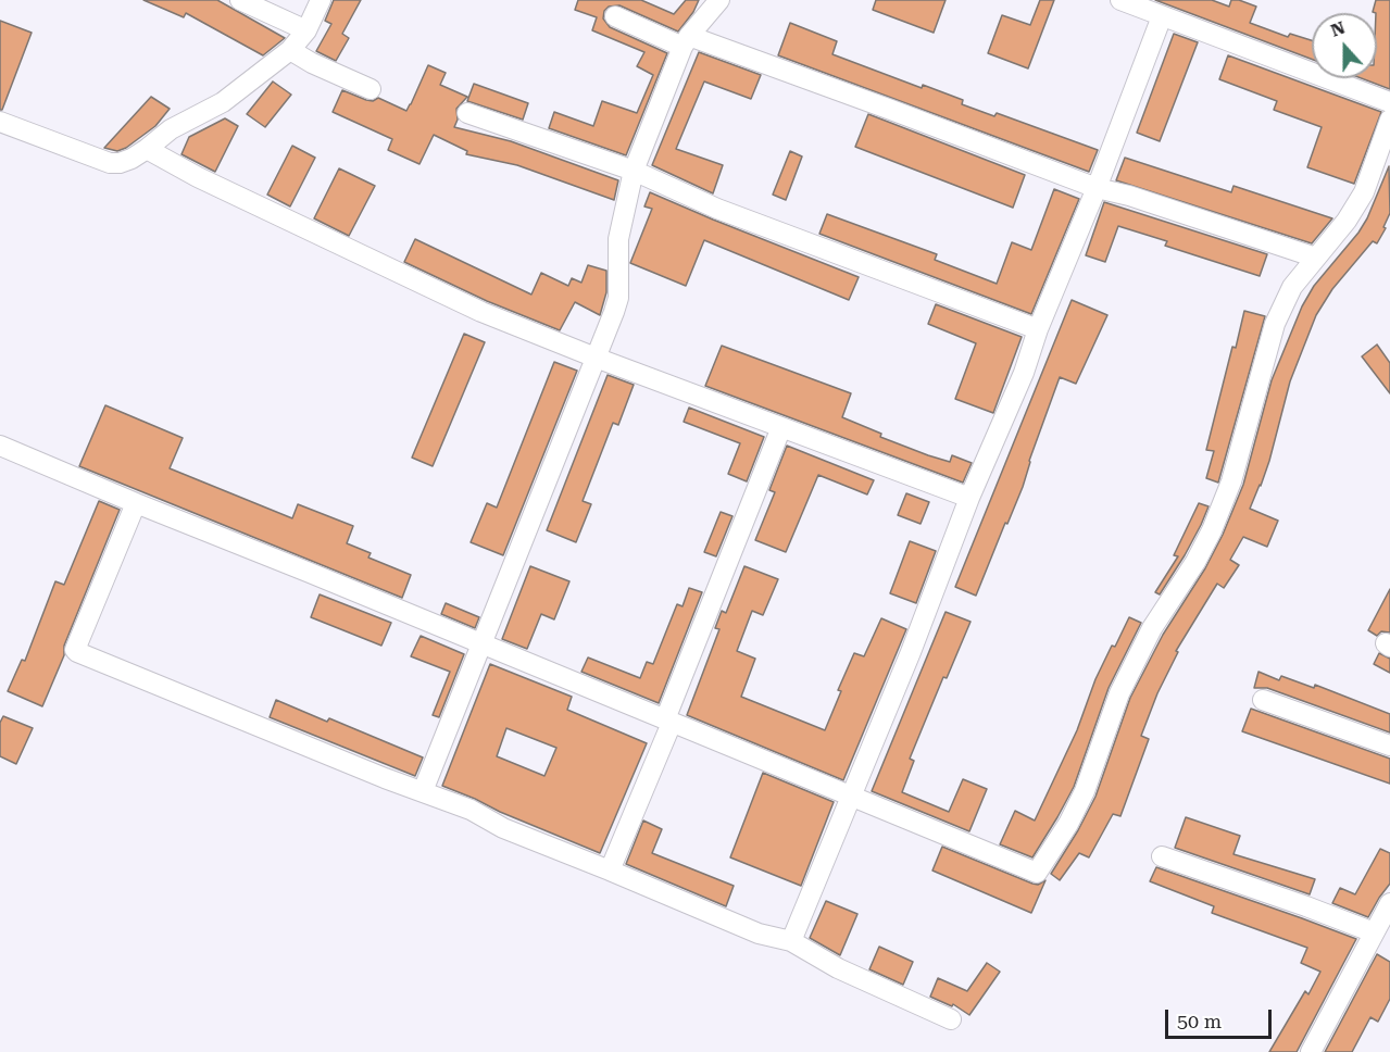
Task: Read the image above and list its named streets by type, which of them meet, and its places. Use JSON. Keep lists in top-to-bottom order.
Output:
{
  "scale_bar": "50 m",
  "north": "top"
}
